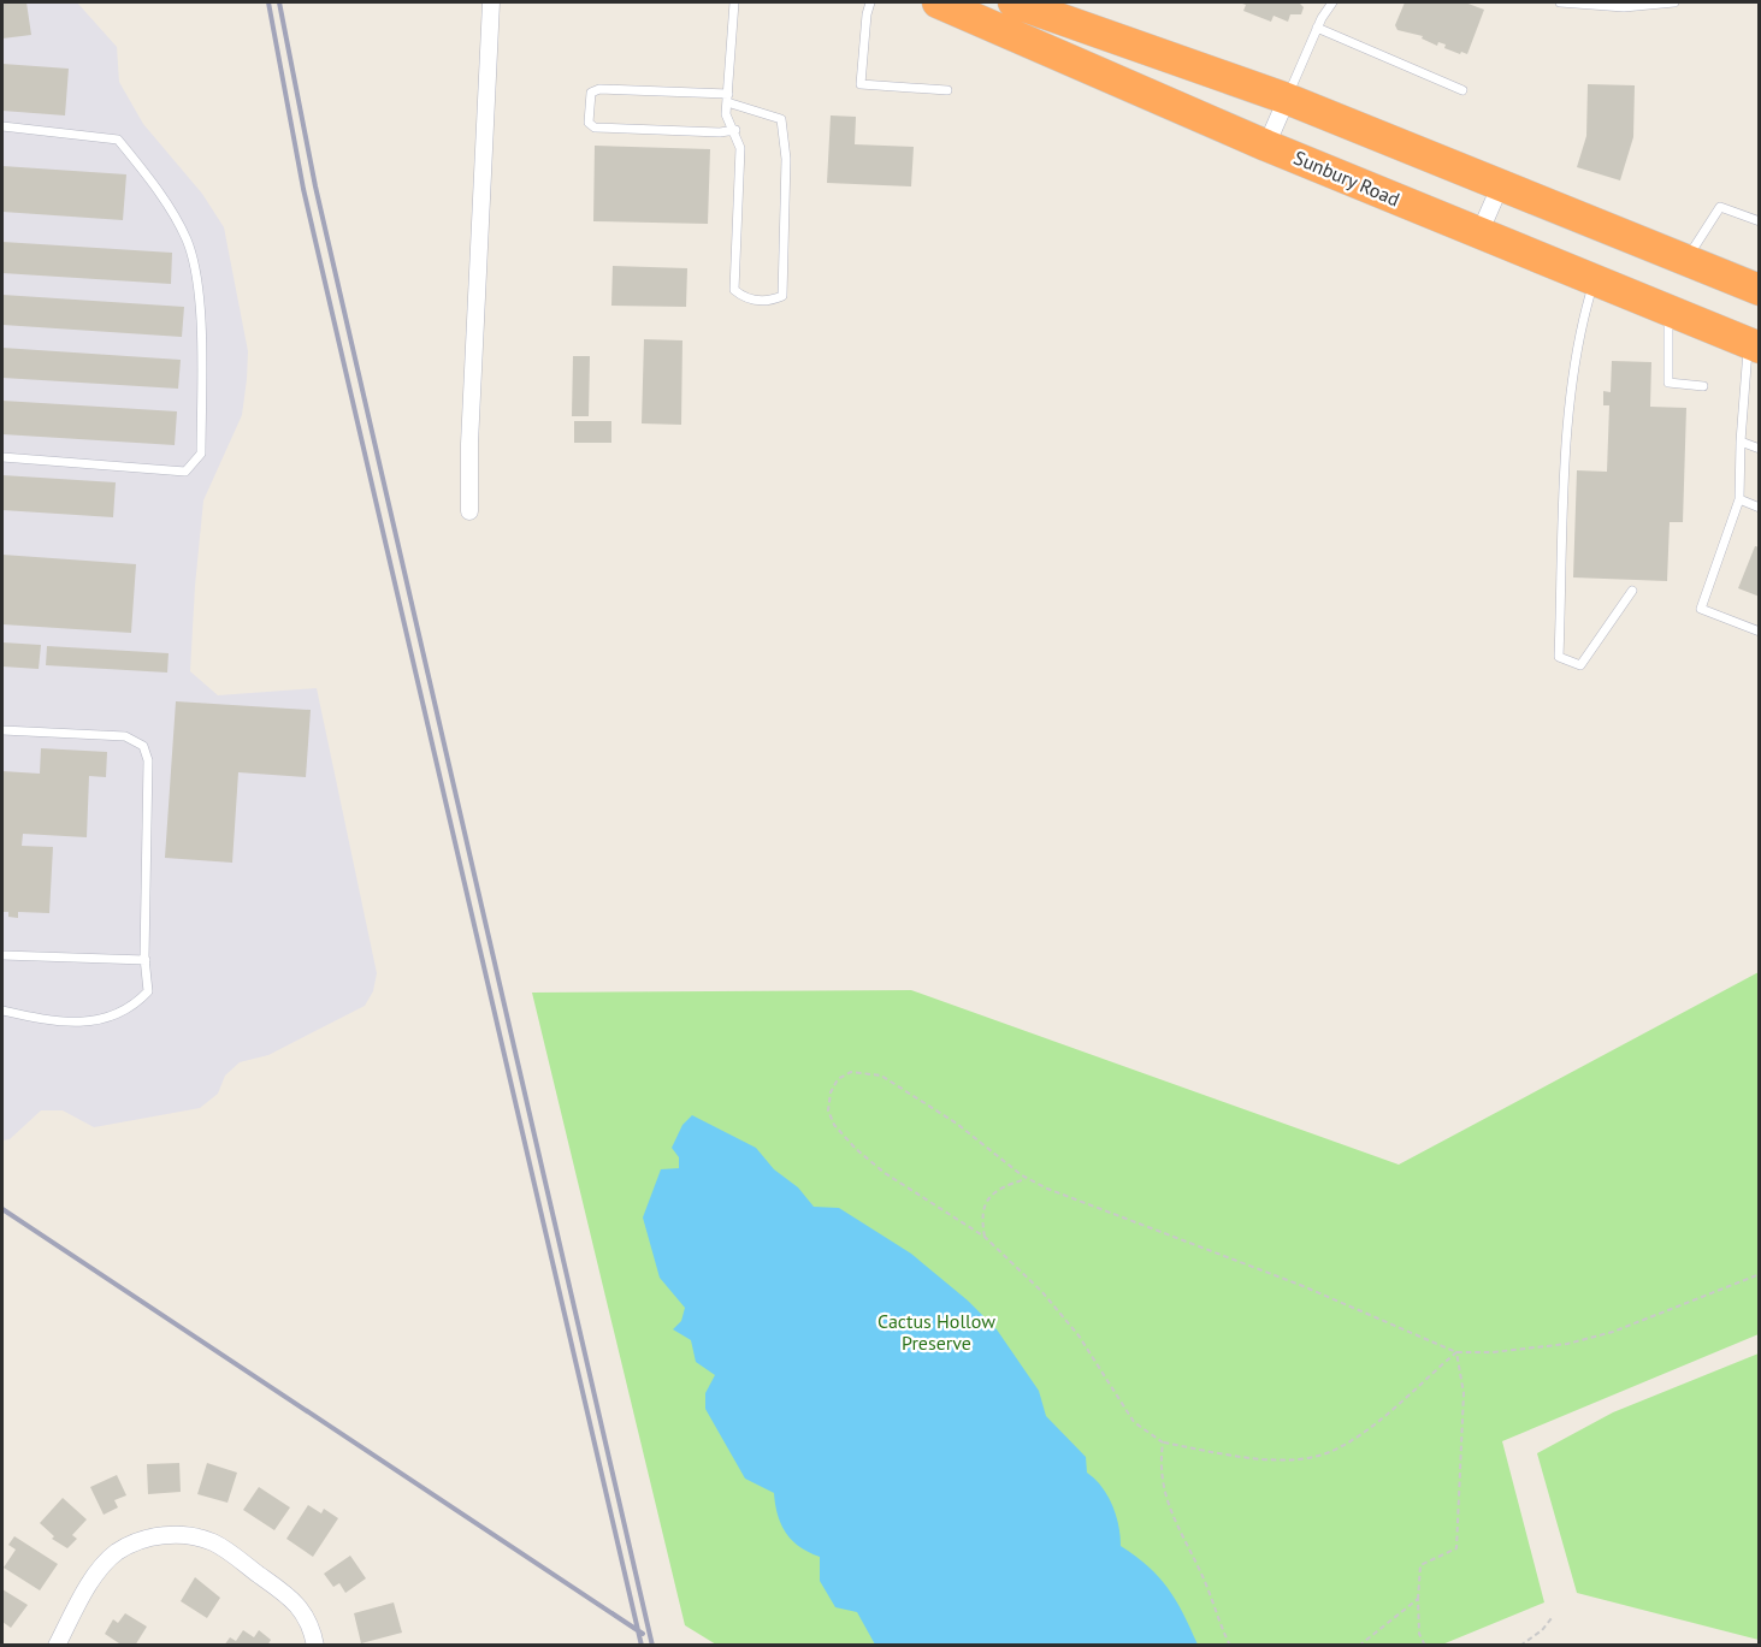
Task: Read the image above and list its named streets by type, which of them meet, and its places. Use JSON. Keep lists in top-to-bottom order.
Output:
{
  "streets": {
    "highway": ["Sunbury Road"]
  },
  "parks": ["Cactus Hollow Preserve"]
}
